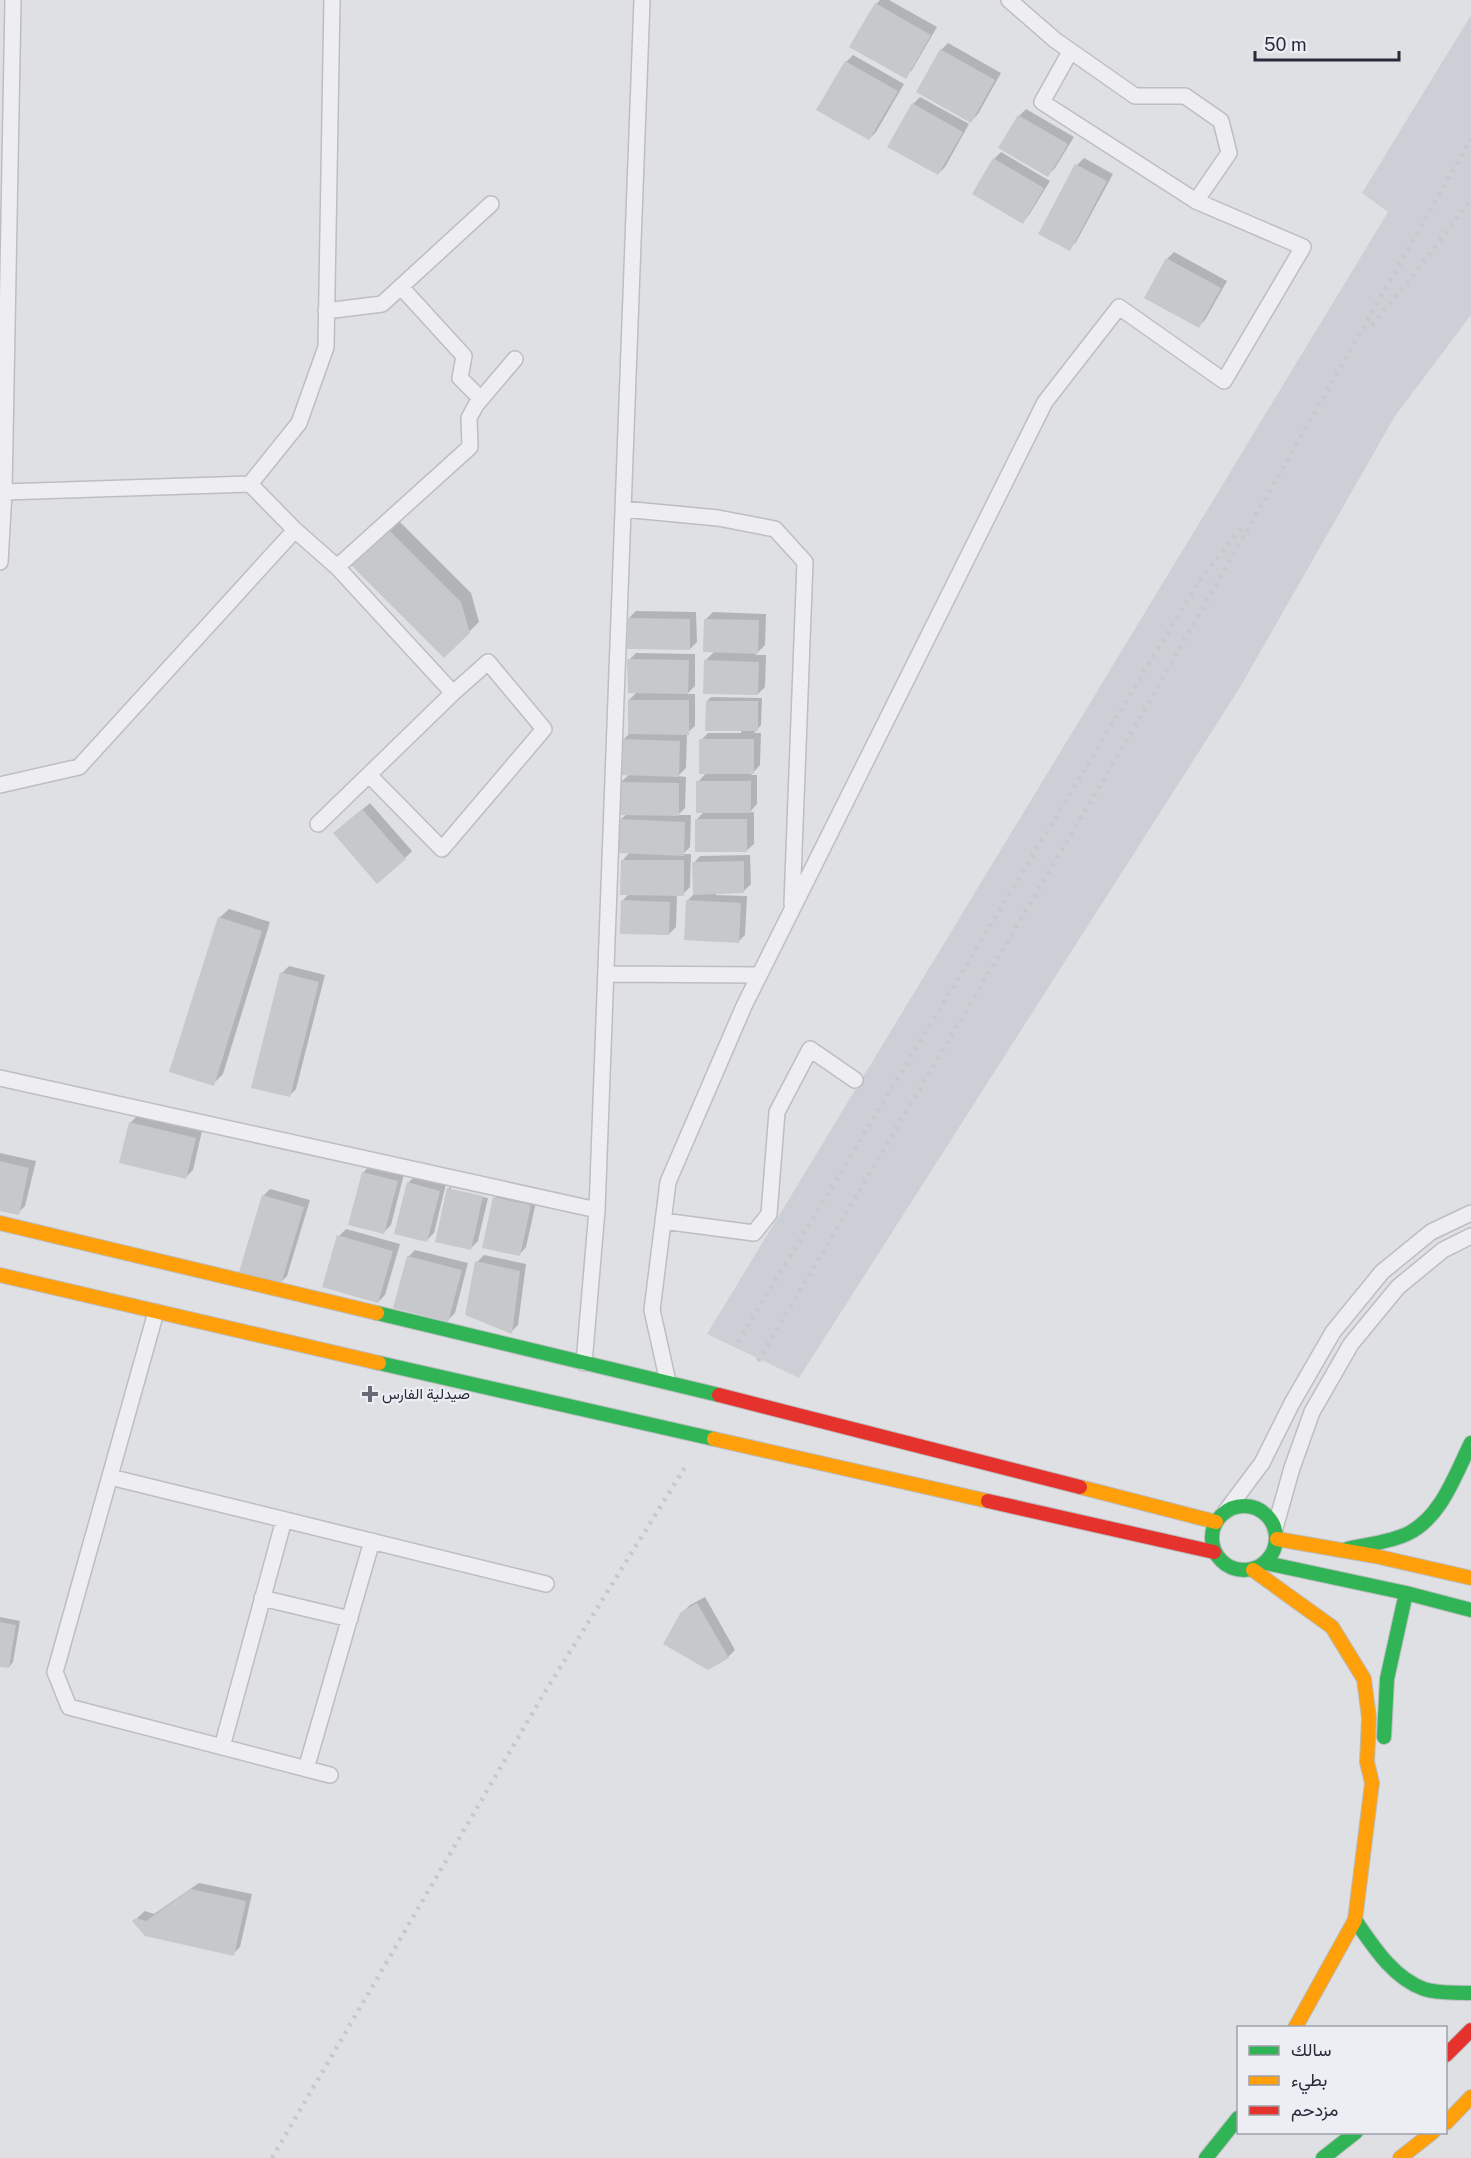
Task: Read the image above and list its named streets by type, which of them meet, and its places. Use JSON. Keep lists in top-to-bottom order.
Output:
{
  "places": {
    "health": ["صيدلية الفارس"]
  },
  "legend": ["سالك", "بطيء", "مزدحم"],
  "scale_bar": "50 m"
}
